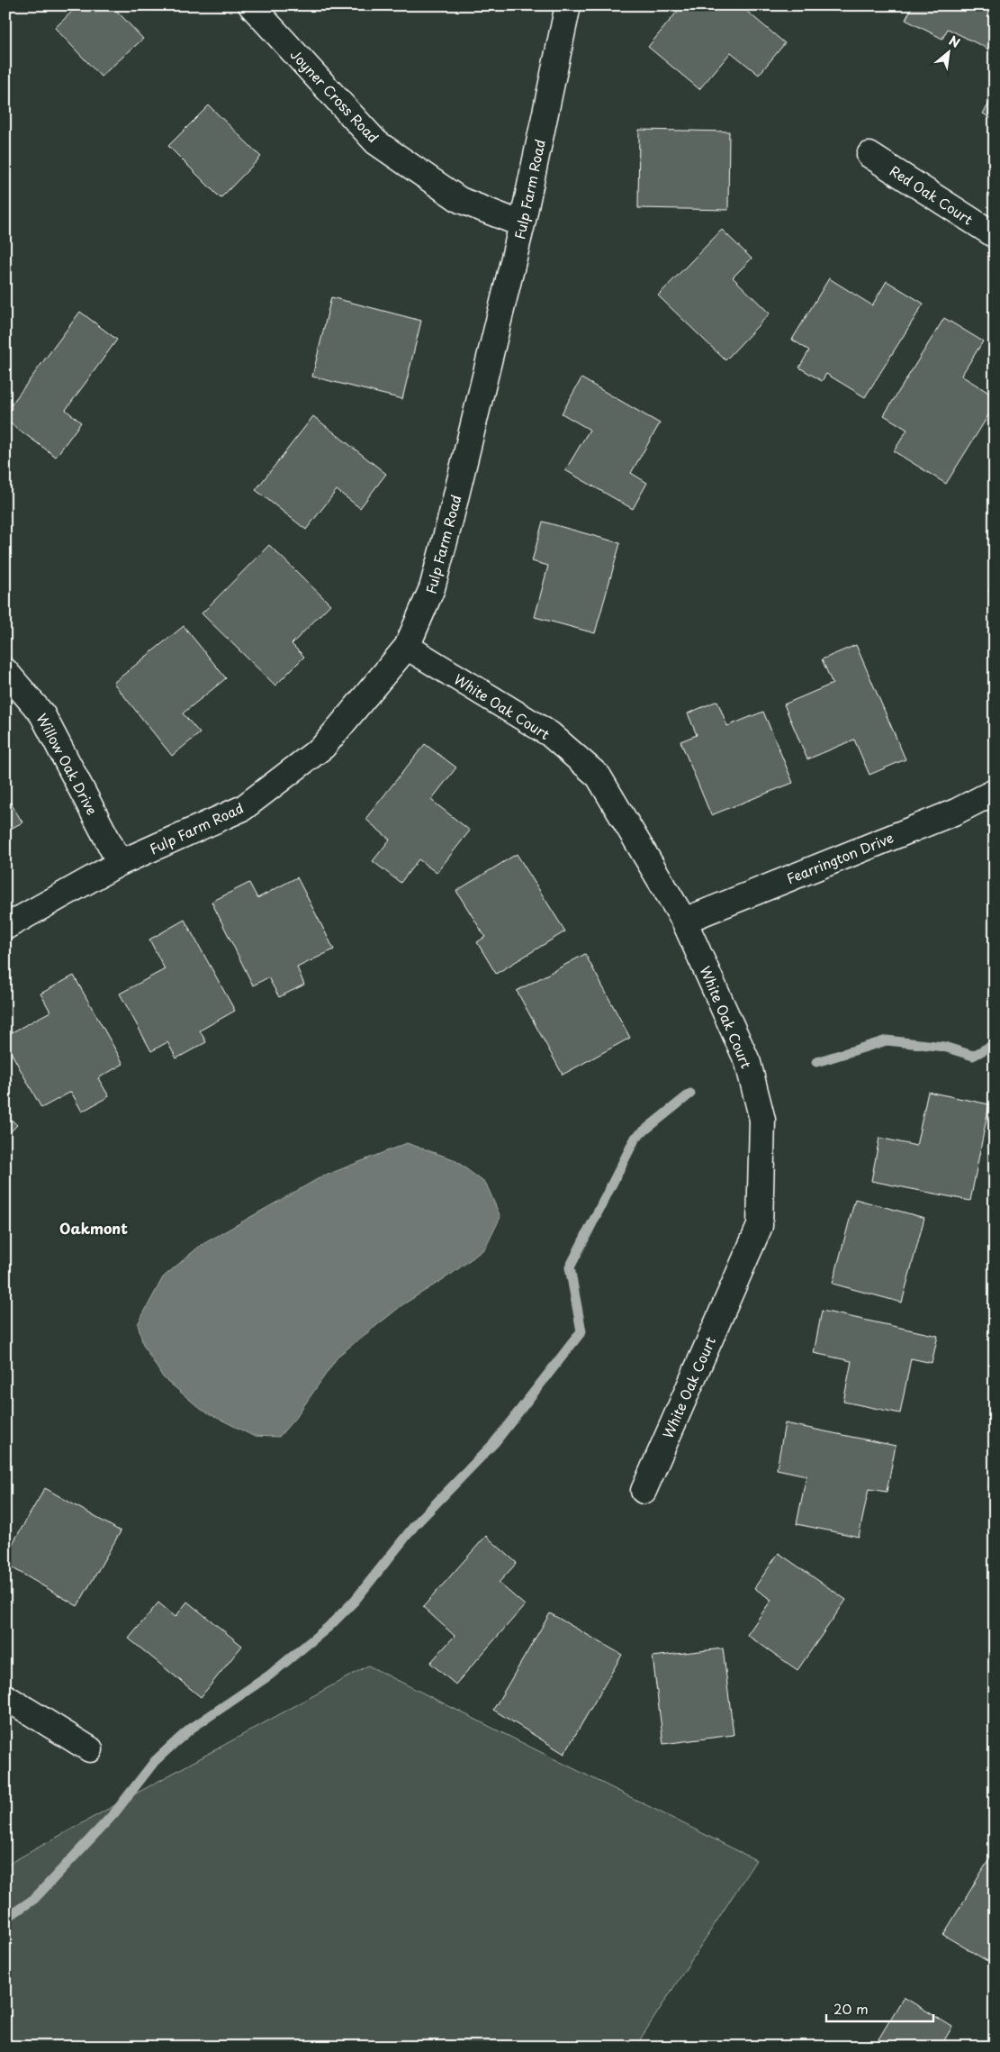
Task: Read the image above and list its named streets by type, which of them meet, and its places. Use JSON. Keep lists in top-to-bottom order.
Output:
{
  "streets": {
    "street": [
      "Joyner Cross Road",
      "Fulp Farm Road",
      "Red Oak Court",
      "White Oak Court",
      "Willow Oak Drive",
      "Fearrington Drive"
    ]
  },
  "crossings": [
    ["Joyner Cross Road", "Fulp Farm Road"],
    ["Fulp Farm Road", "White Oak Court"],
    ["Fulp Farm Road", "Willow Oak Drive"],
    ["White Oak Court", "Fearrington Drive"]
  ],
  "districts": ["Oakmont"],
  "scale_bar": "20 m",
  "north": "top right"
}
